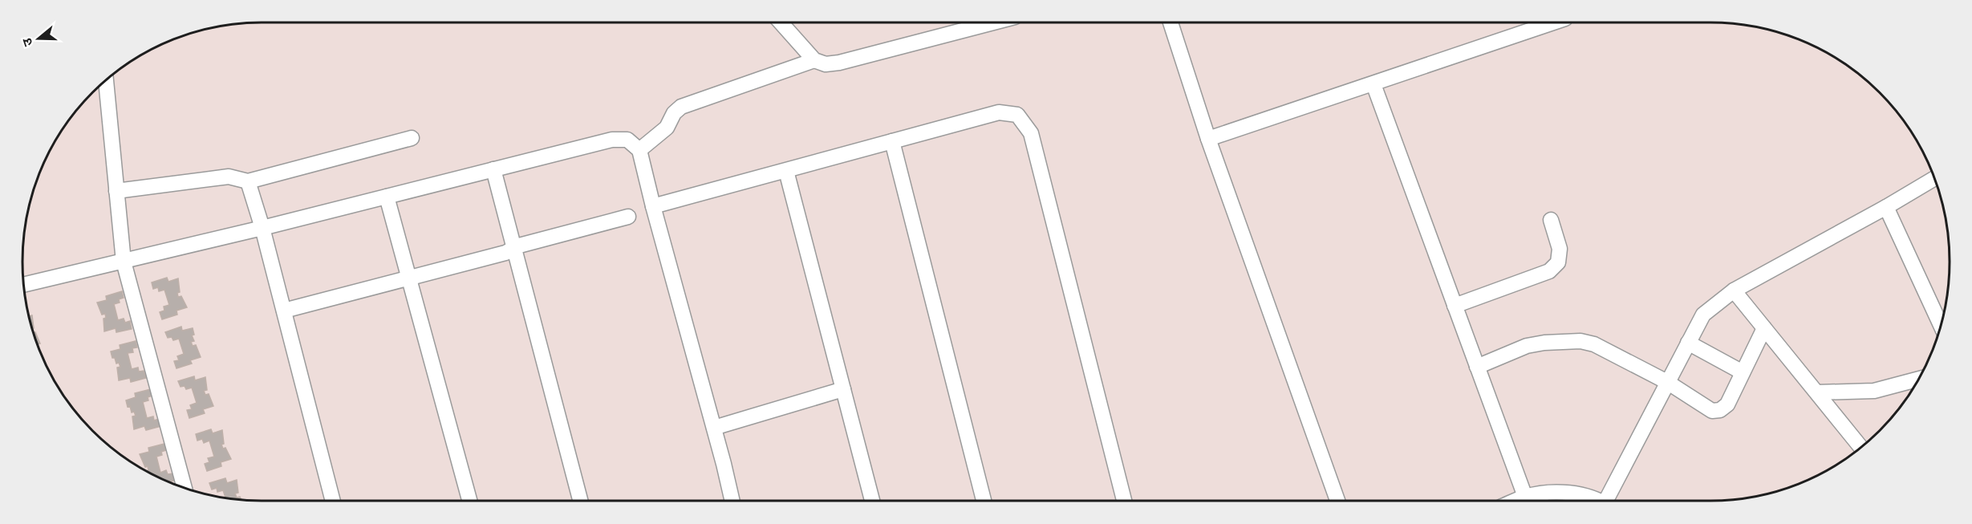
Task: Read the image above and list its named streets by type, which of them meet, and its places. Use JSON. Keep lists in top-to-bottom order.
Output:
{
  "north": "left"
}
